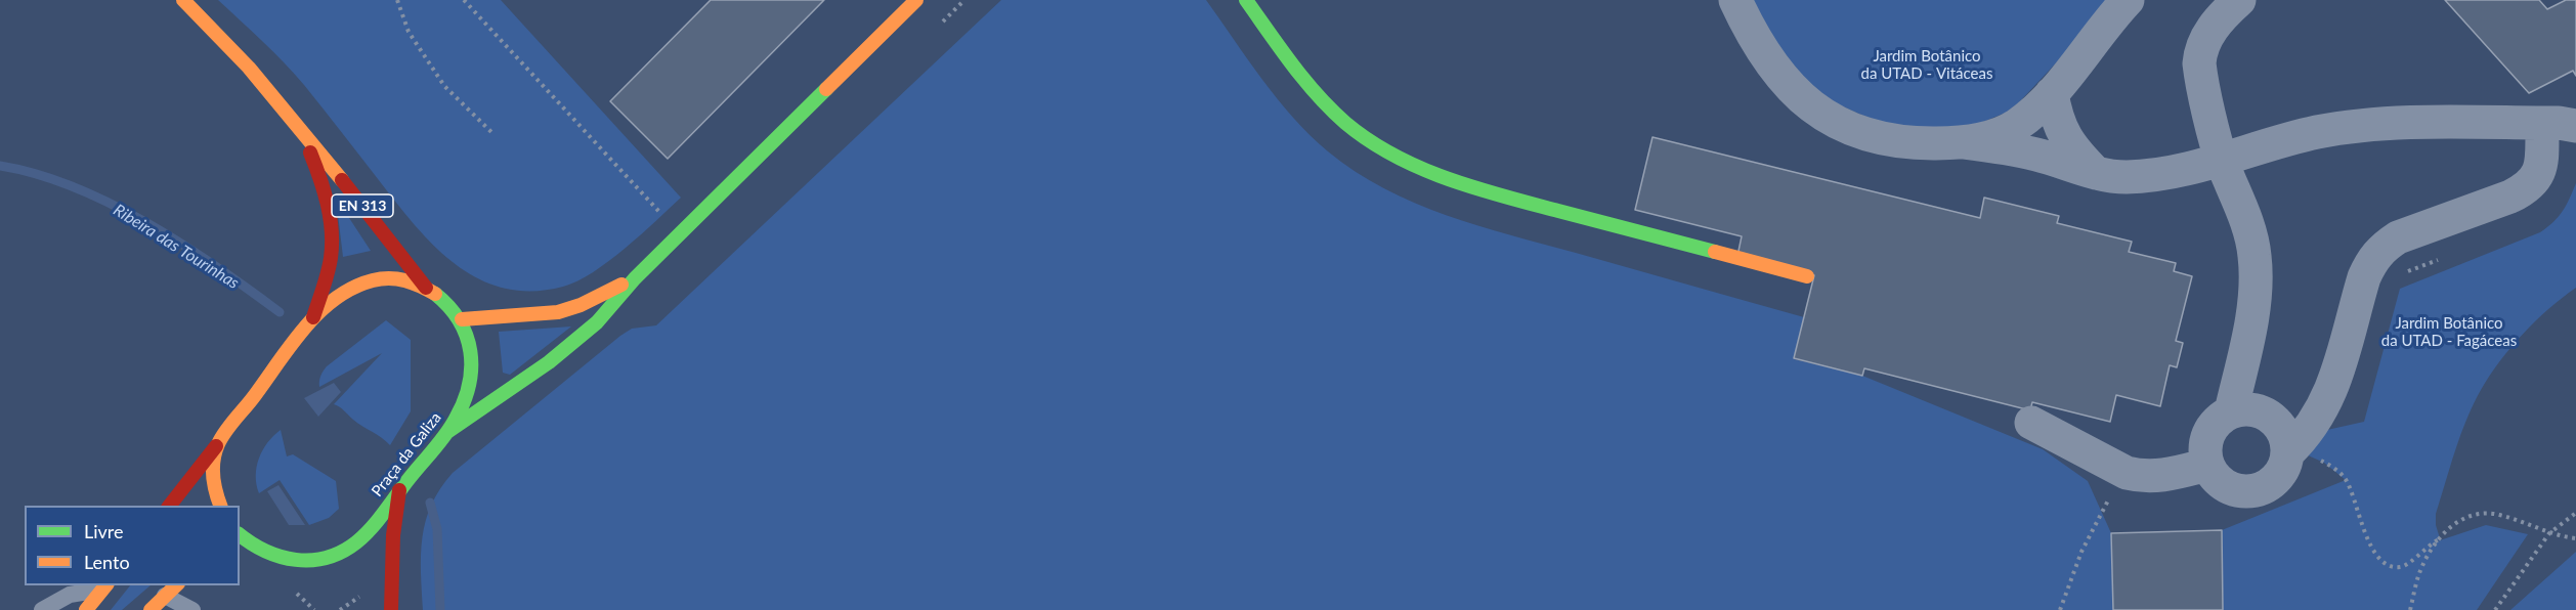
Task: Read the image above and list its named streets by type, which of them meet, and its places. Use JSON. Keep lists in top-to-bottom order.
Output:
{
  "streets": {
    "main road": ["EN 313", "Praça da Galiza"]
  },
  "crossings": [
    ["EN 313", "Praça da Galiza"]
  ],
  "water": ["Ribeira das Tourinhas"],
  "parks": ["Jardim Botânico da UTAD - Vitáceas", "Jardim Botânico da UTAD - Fagáceas"],
  "legend": ["Livre", "Lento"]
}
